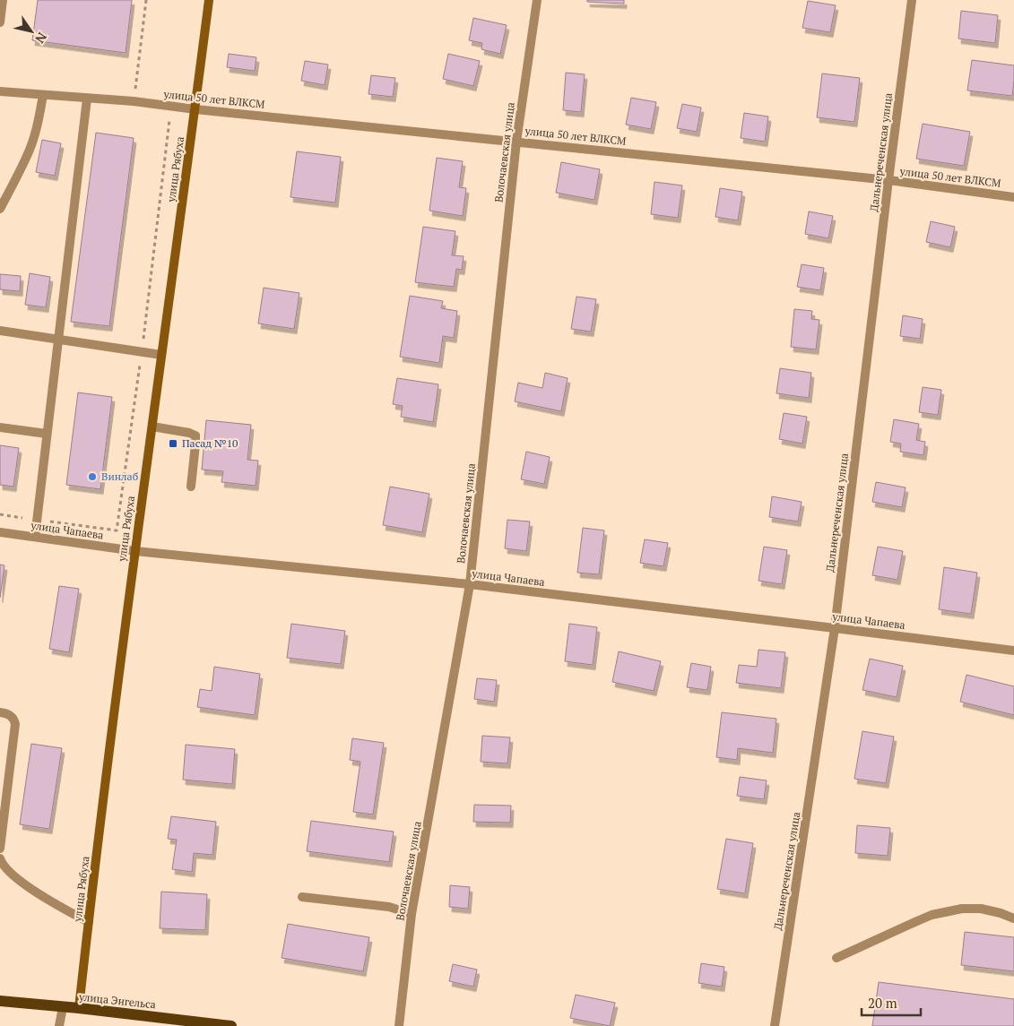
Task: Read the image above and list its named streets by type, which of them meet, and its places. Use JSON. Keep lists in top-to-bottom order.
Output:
{
  "streets": {
    "main road": ["улица Рябуха", "улица Энгельса"],
    "street": [
      "улица 50 лет ВЛКСМ",
      "Волочаевская улица",
      "Дальнереченская улица",
      "улица Чапаева"
    ]
  },
  "crossings": [
    ["улица 50 лет ВЛКСМ", "Волочаевская улица"],
    ["улица 50 лет ВЛКСМ", "Дальнереченская улица"],
    ["улица 50 лет ВЛКСМ", "улица Рябуха"],
    ["Волочаевская улица", "улица Чапаева"],
    ["Дальнереченская улица", "улица Чапаева"],
    ["улица Рябуха", "улица Чапаева"],
    ["улица Рябуха", "улица Энгельса"]
  ],
  "places": {
    "transit": ["Пасад №10"],
    "other": ["Винлаб"]
  },
  "scale_bar": "20 m",
  "north": "bottom right"
}
